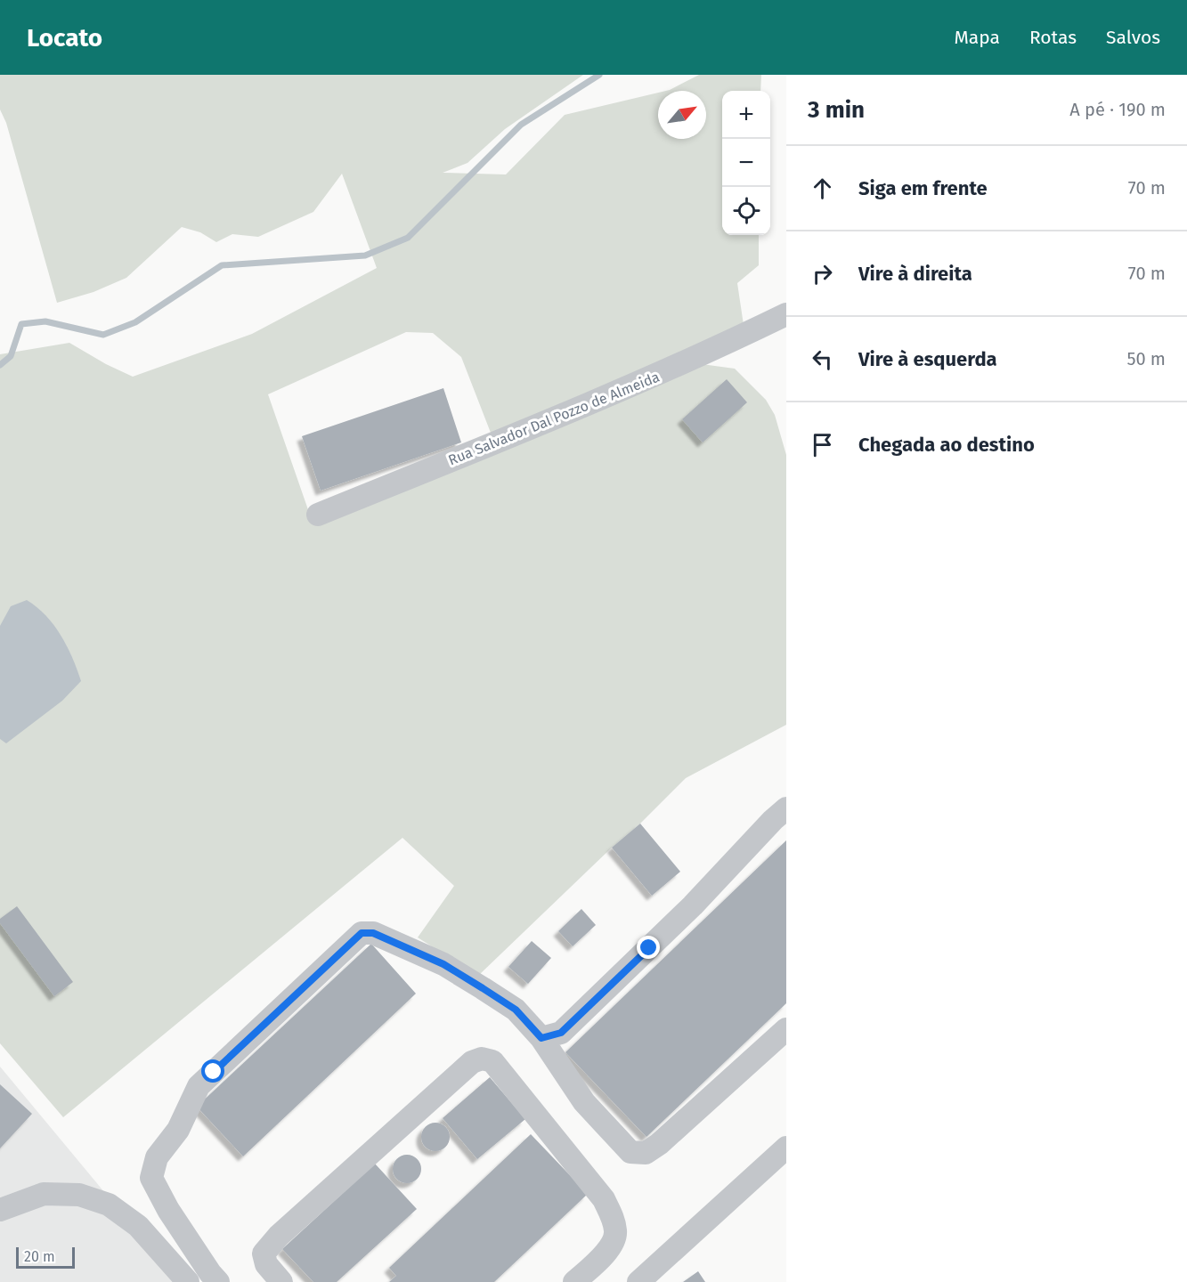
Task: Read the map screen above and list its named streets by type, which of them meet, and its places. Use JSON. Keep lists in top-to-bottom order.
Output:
{
  "streets": {
    "street": ["Rua Salvador Dal Pozzo de Almeida"]
  },
  "scale_bar": "20 m",
  "north": "top right",
  "page": {
    "header": "Locato",
    "nav": ["Mapa", "Rotas", "Salvos"],
    "heading": ["3 min", "A pé · 190 m"],
    "map_buttons": ["+", "−"],
    "list": [
      ["Siga em frente", "70 m"],
      ["Vire à direita", "70 m"],
      ["Vire à esquerda", "50 m"],
      "Chegada ao destino"
    ],
    "scale": "20 m"
  }
}
